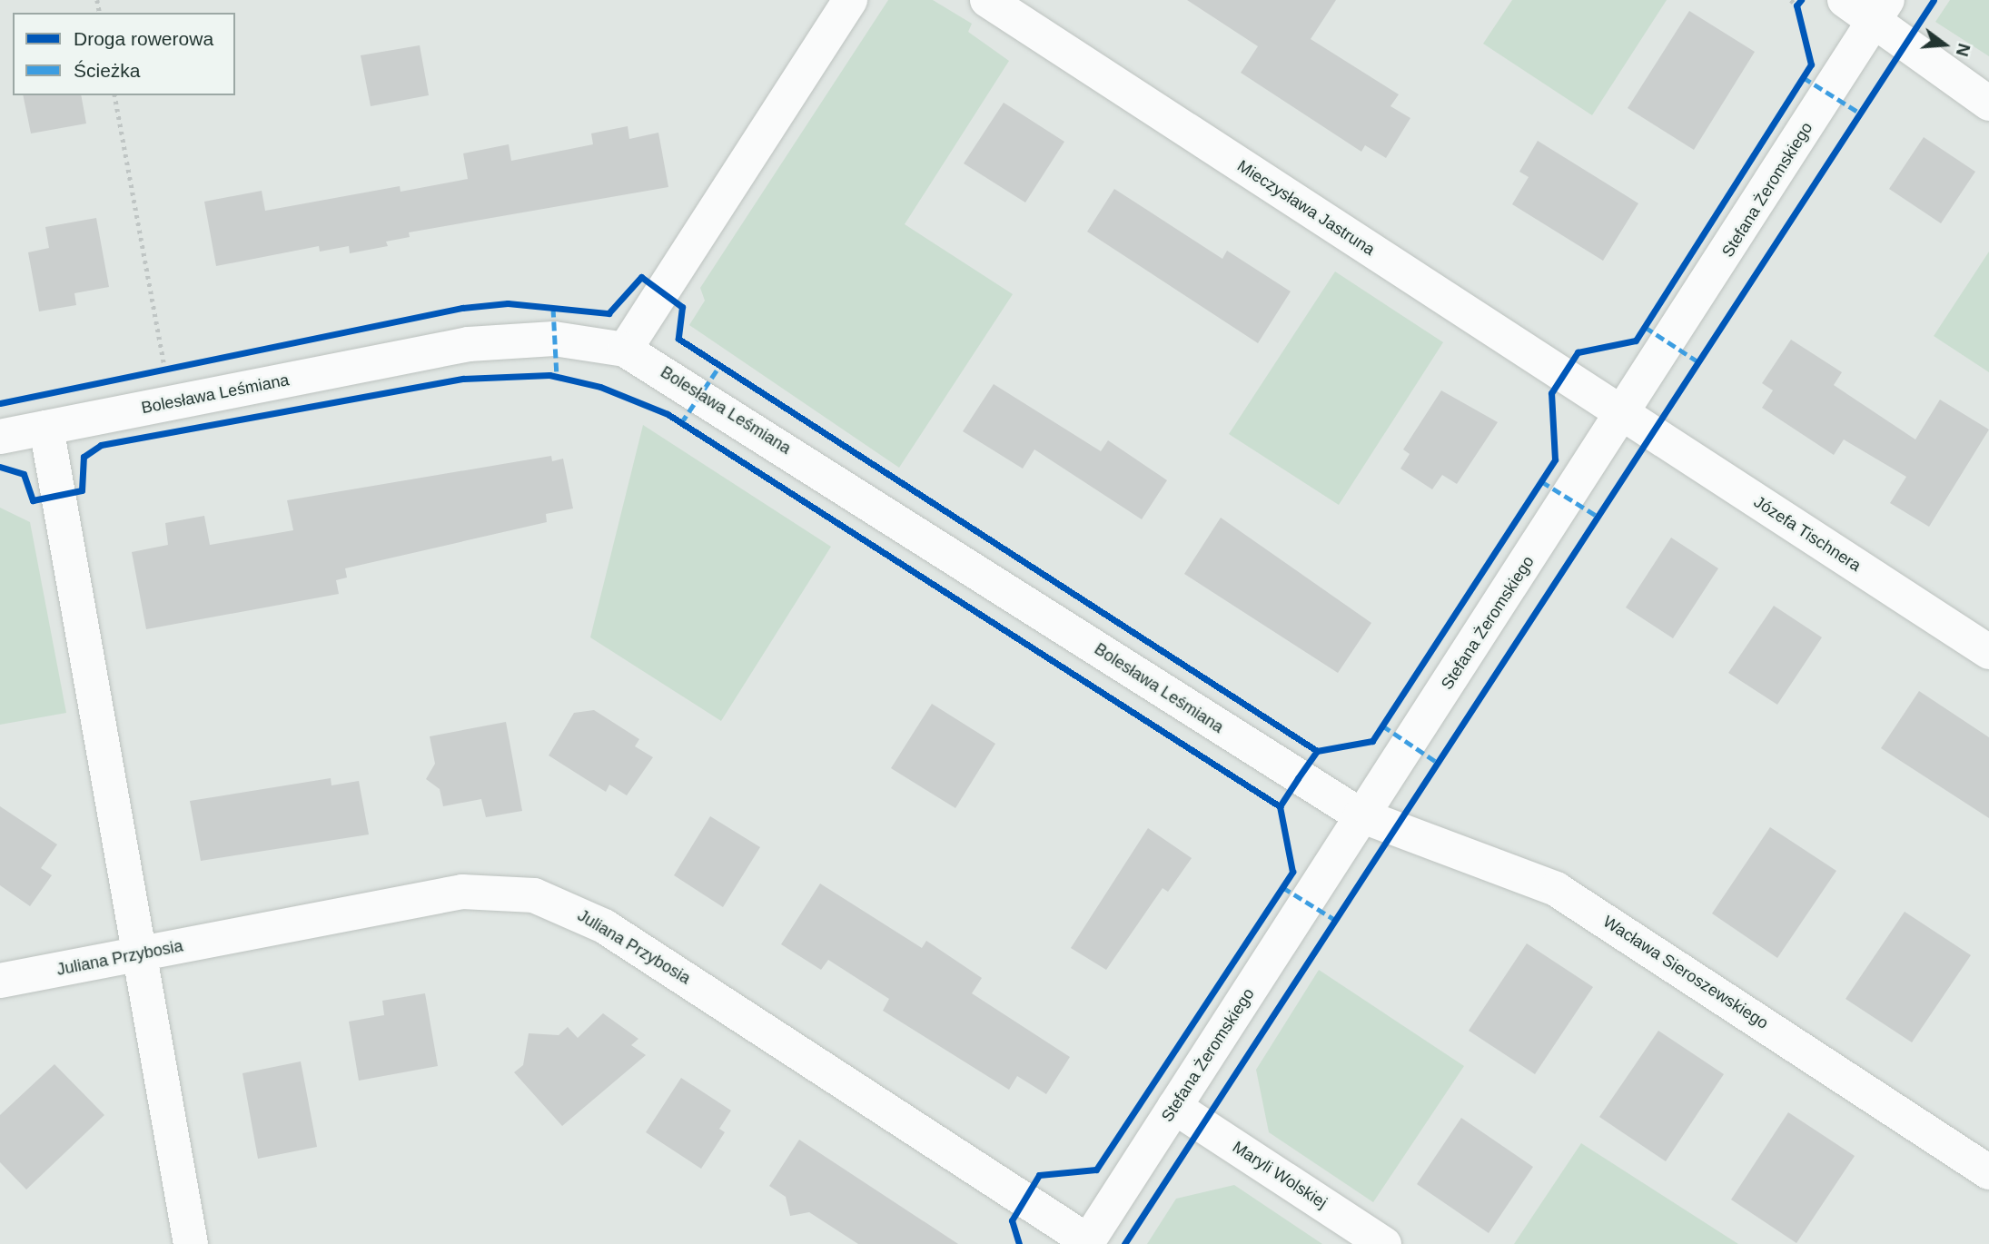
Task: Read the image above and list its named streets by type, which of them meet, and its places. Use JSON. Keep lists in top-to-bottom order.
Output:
{
  "streets": {
    "street": [
      "Stefana Żeromskiego",
      "Mieczysława Jastruna",
      "Bolesława Leśmiana",
      "Józefa Tischnera",
      "Juliana Przybosia",
      "Wacława Sieroszewskiego",
      "Maryli Wolskiej"
    ]
  },
  "crossings": [
    ["Stefana Żeromskiego", "Mieczysława Jastruna"],
    ["Stefana Żeromskiego", "Bolesława Leśmiana"],
    ["Stefana Żeromskiego", "Józefa Tischnera"],
    ["Stefana Żeromskiego", "Juliana Przybosia"],
    ["Stefana Żeromskiego", "Wacława Sieroszewskiego"],
    ["Stefana Żeromskiego", "Maryli Wolskiej"],
    ["Mieczysława Jastruna", "Józefa Tischnera"],
    ["Bolesława Leśmiana", "Wacława Sieroszewskiego"]
  ],
  "legend": ["Droga rowerowa", "Ścieżka"],
  "north": "right"
}
